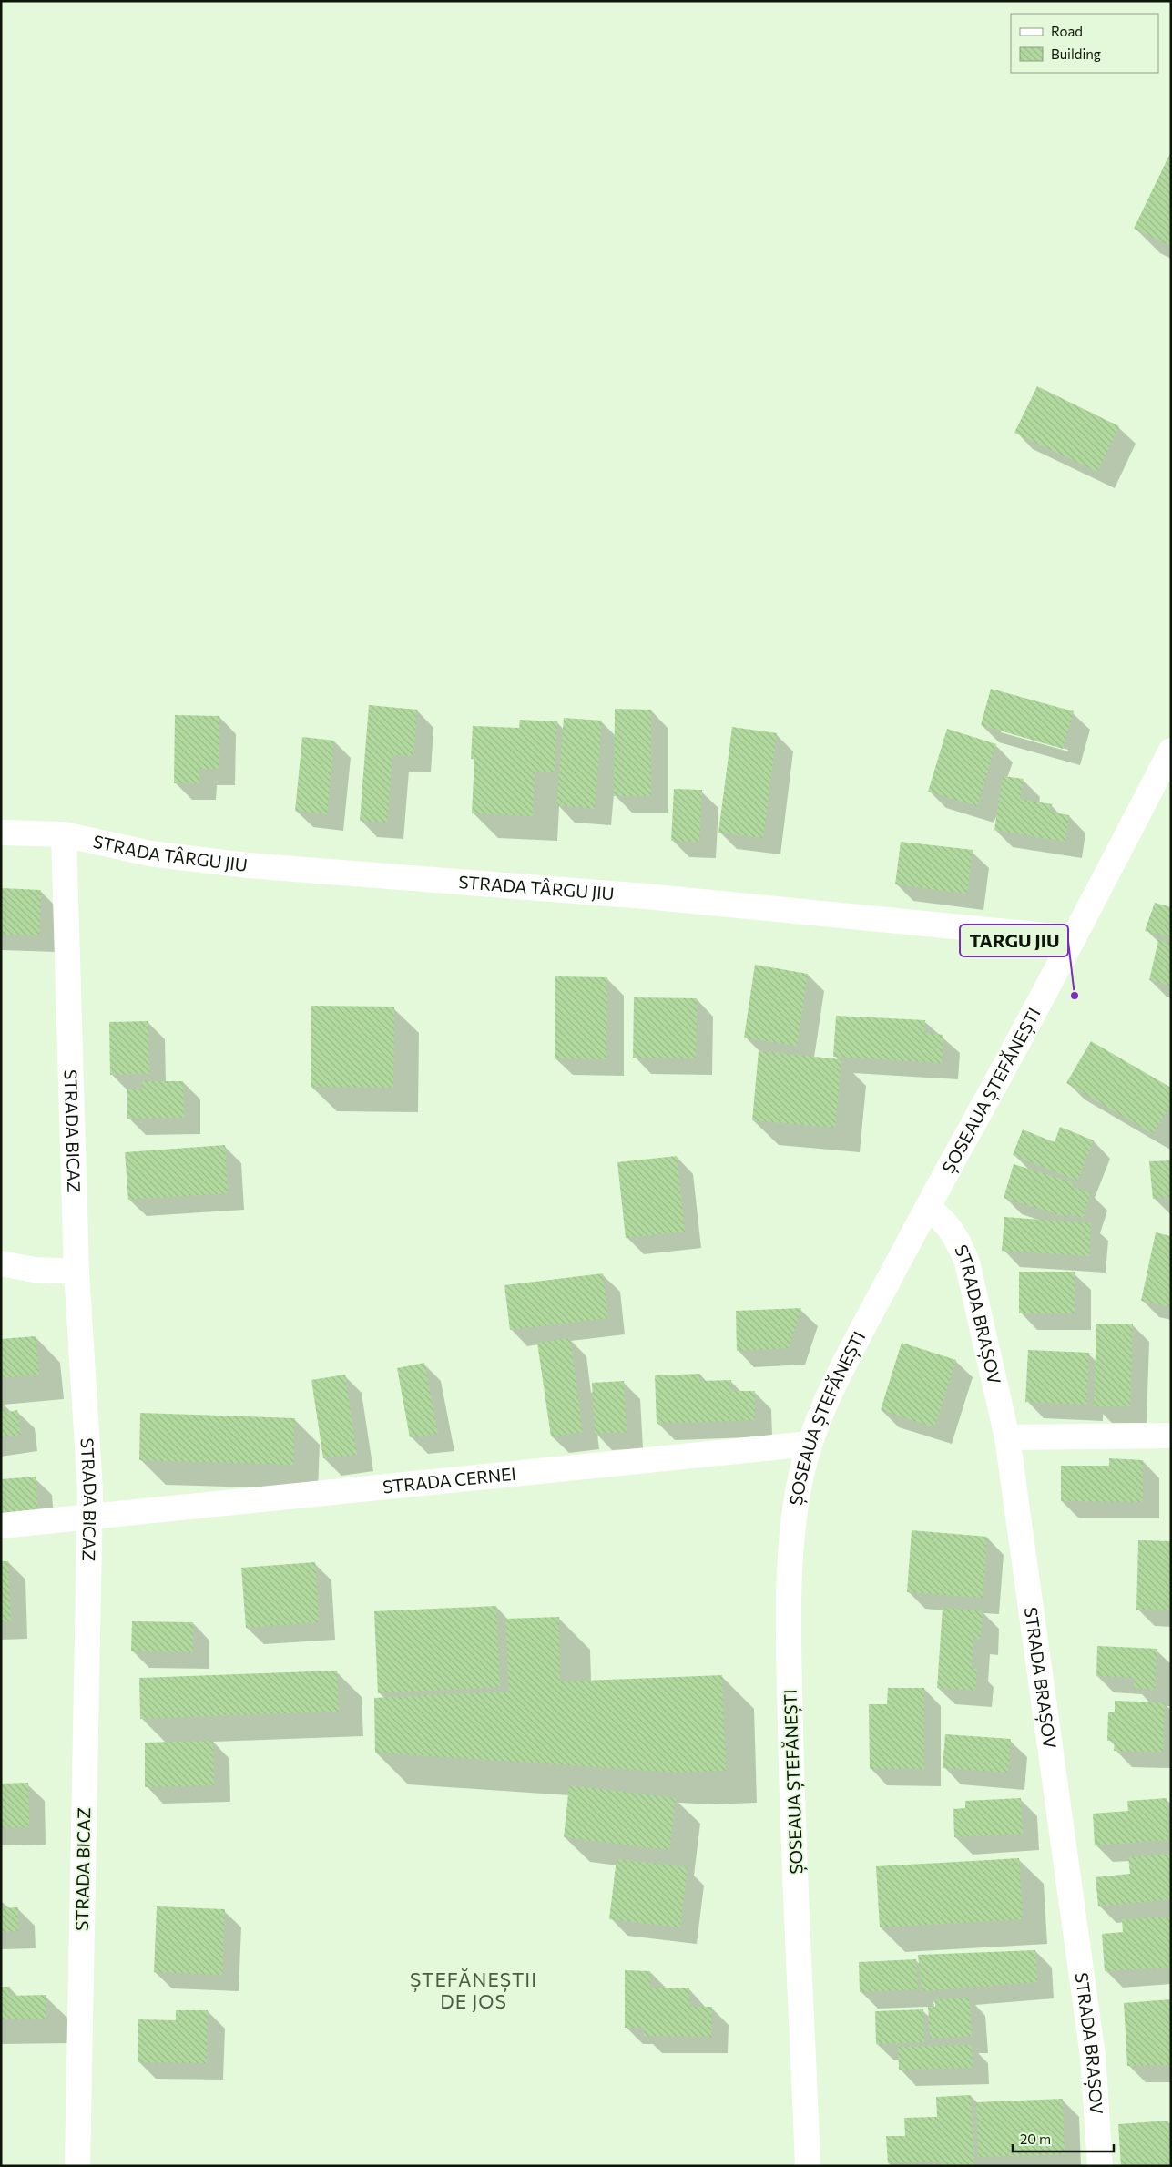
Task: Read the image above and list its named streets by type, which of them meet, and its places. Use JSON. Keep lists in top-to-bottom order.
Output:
{
  "streets": {
    "street": [
      "STRADA TÂRGU JIU",
      "ȘOSEAUA ȘTEFĂNEȘTI",
      "STRADA BICAZ",
      "STRADA BRAȘOV",
      "STRADA CERNEI"
    ]
  },
  "crossings": [
    ["STRADA TÂRGU JIU", "ȘOSEAUA ȘTEFĂNEȘTI"],
    ["STRADA TÂRGU JIU", "STRADA BICAZ"],
    ["ȘOSEAUA ȘTEFĂNEȘTI", "STRADA BRAȘOV"],
    ["ȘOSEAUA ȘTEFĂNEȘTI", "STRADA CERNEI"],
    ["STRADA BICAZ", "STRADA CERNEI"]
  ],
  "districts": ["ȘTEFĂNEȘTII DE JOS"],
  "places": ["TARGU JIU"],
  "legend": ["Road", "Building"],
  "scale_bar": "20 m"
}
